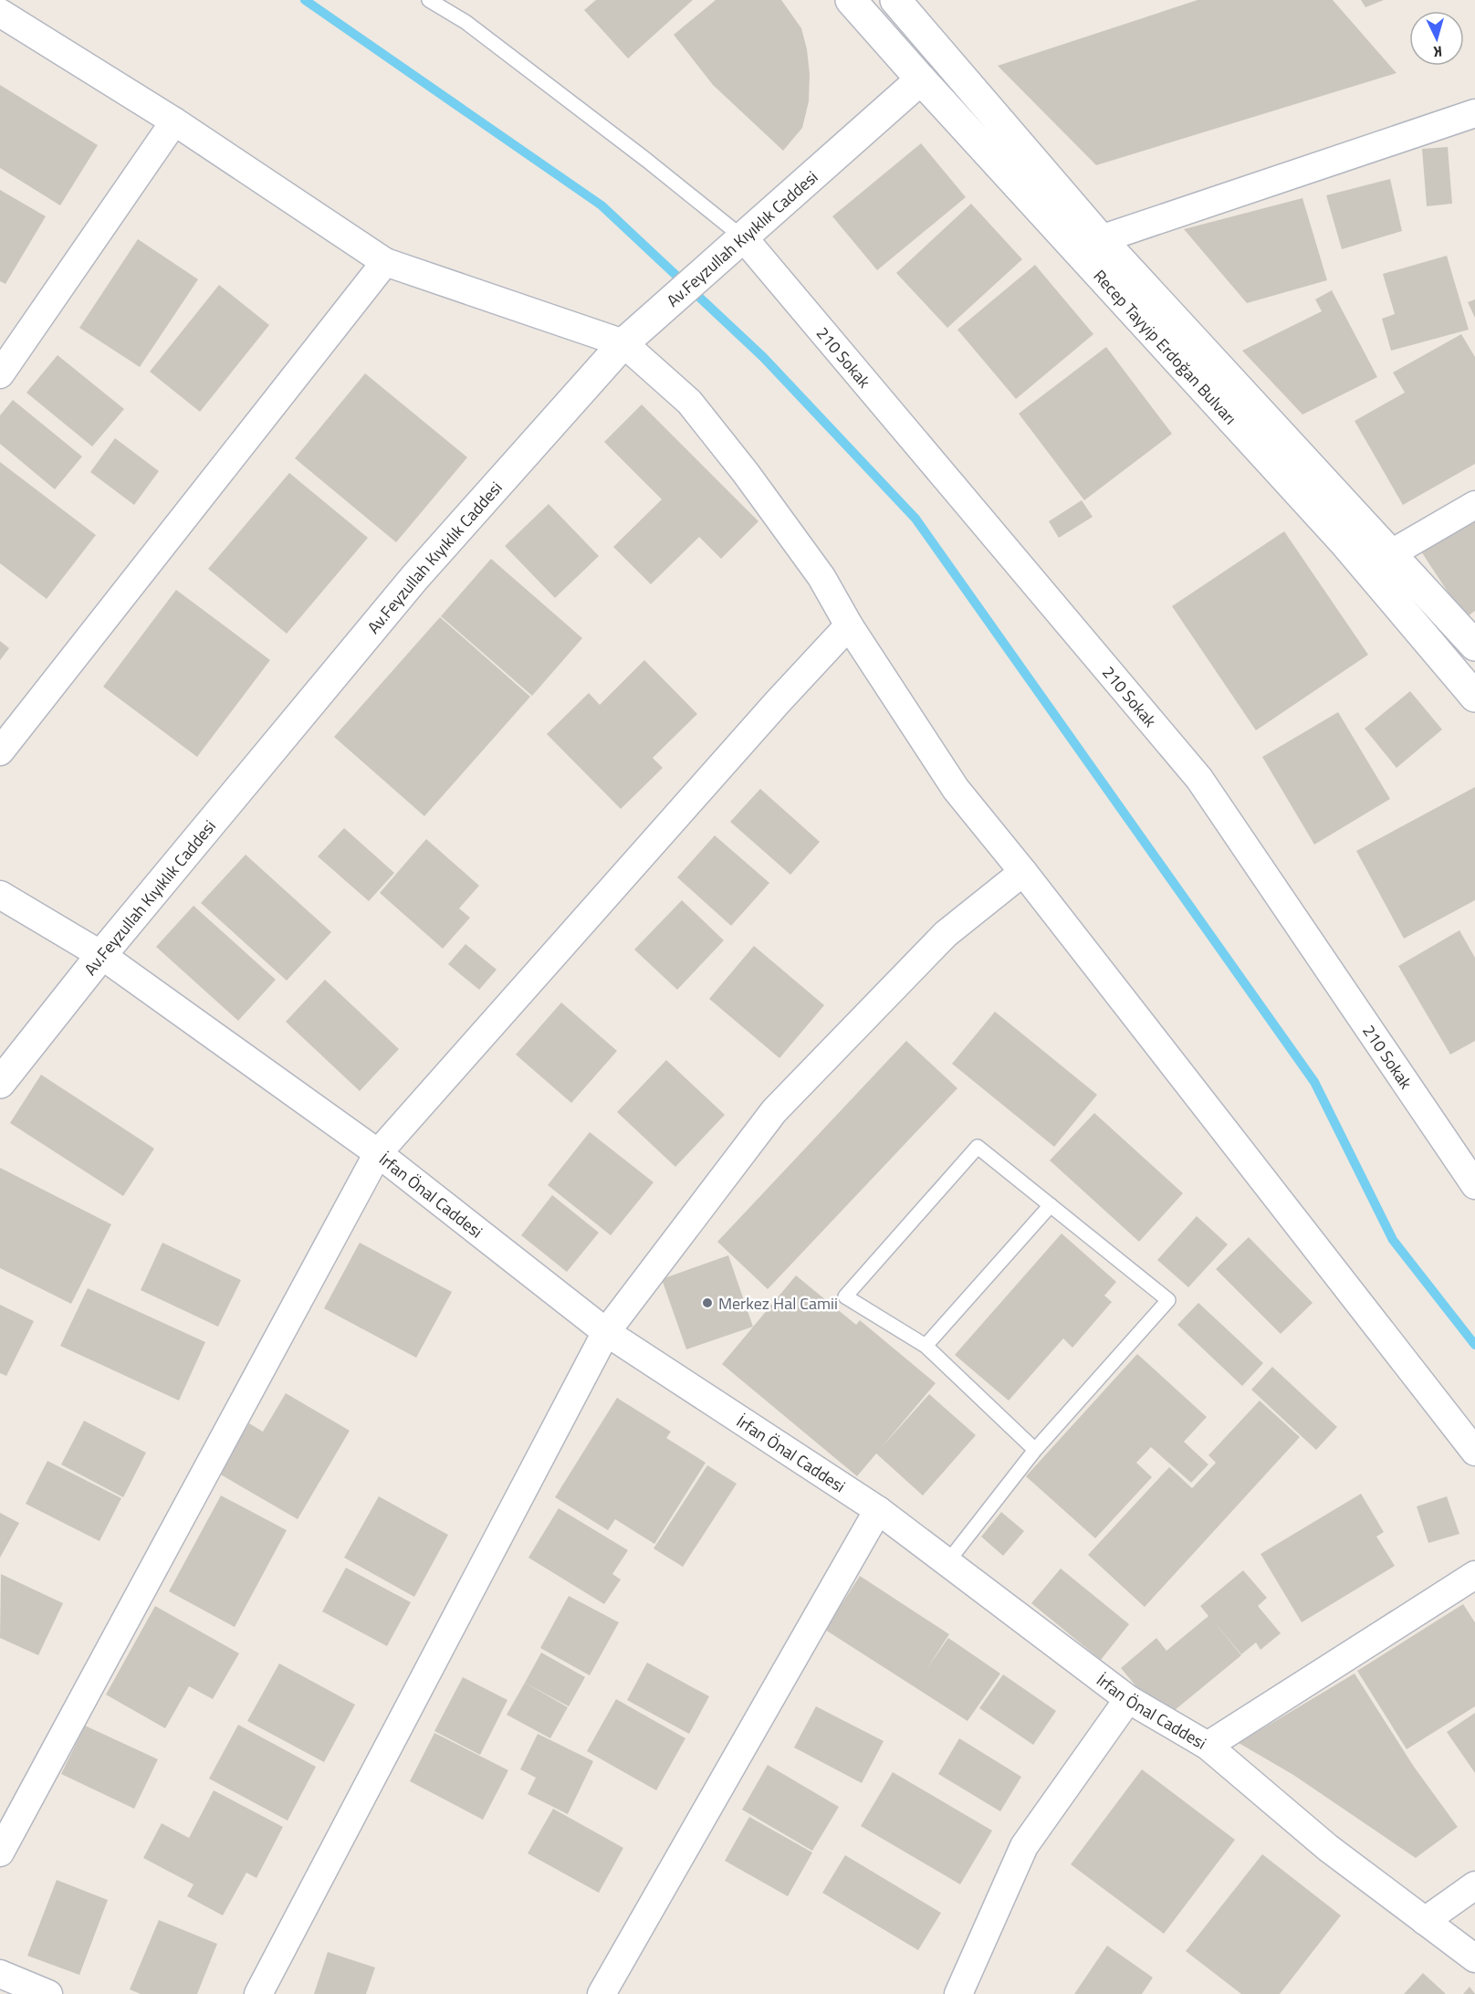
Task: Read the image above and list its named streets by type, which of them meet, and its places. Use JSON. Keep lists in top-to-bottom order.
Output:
{
  "streets": {
    "street": [
      "Av.Feyzullah Kıyıklık Caddesi",
      "Recep Tayyip Erdoğan Bulvarı",
      "210 Sokak",
      "İrfan Önal Caddesi"
    ]
  },
  "crossings": [
    ["Av.Feyzullah Kıyıklık Caddesi", "Recep Tayyip Erdoğan Bulvarı"],
    ["Av.Feyzullah Kıyıklık Caddesi", "210 Sokak"],
    ["Av.Feyzullah Kıyıklık Caddesi", "İrfan Önal Caddesi"]
  ],
  "places": ["Merkez Hal Camii"],
  "north": "bottom"
}
